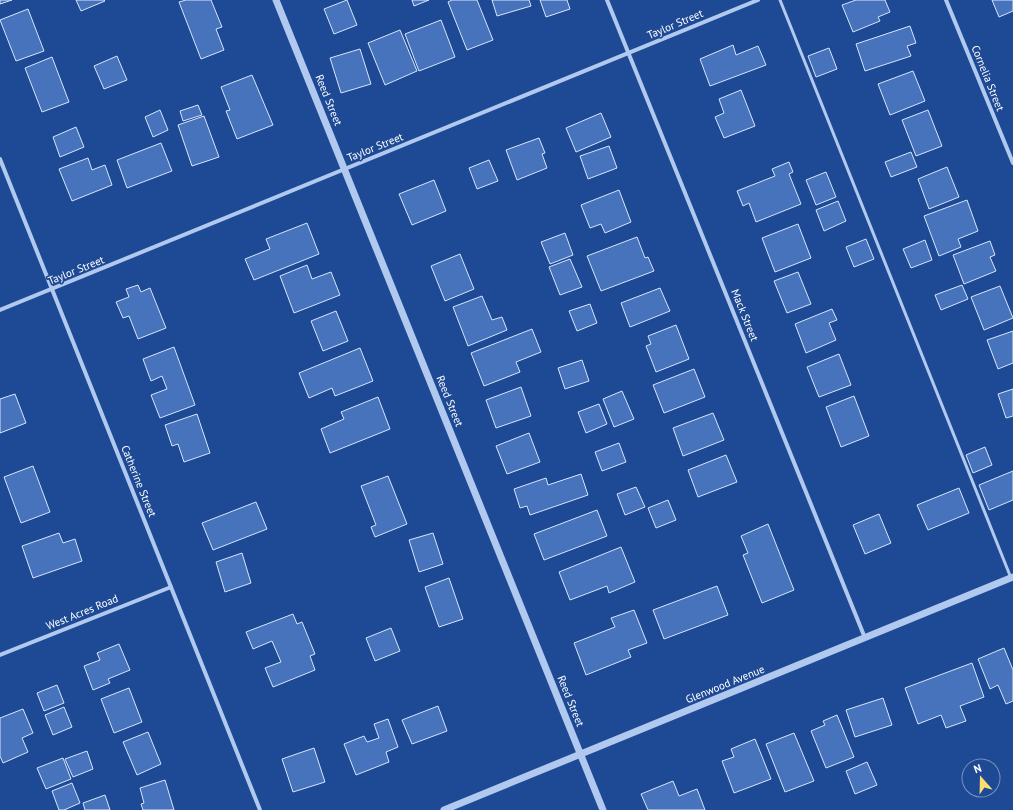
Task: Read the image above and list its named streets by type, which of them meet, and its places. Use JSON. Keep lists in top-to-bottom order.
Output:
{
  "streets": {
    "street": [
      "Taylor Street",
      "Cornelia Street",
      "Reed Street",
      "Mack Street",
      "Catherine Street",
      "West Acres Road",
      "Glenwood Avenue"
    ]
  },
  "crossings": [
    ["Taylor Street", "Reed Street"],
    ["Taylor Street", "Mack Street"],
    ["Taylor Street", "Catherine Street"],
    ["Reed Street", "Glenwood Avenue"],
    ["Mack Street", "Glenwood Avenue"],
    ["Catherine Street", "West Acres Road"]
  ],
  "north": "top"
}
